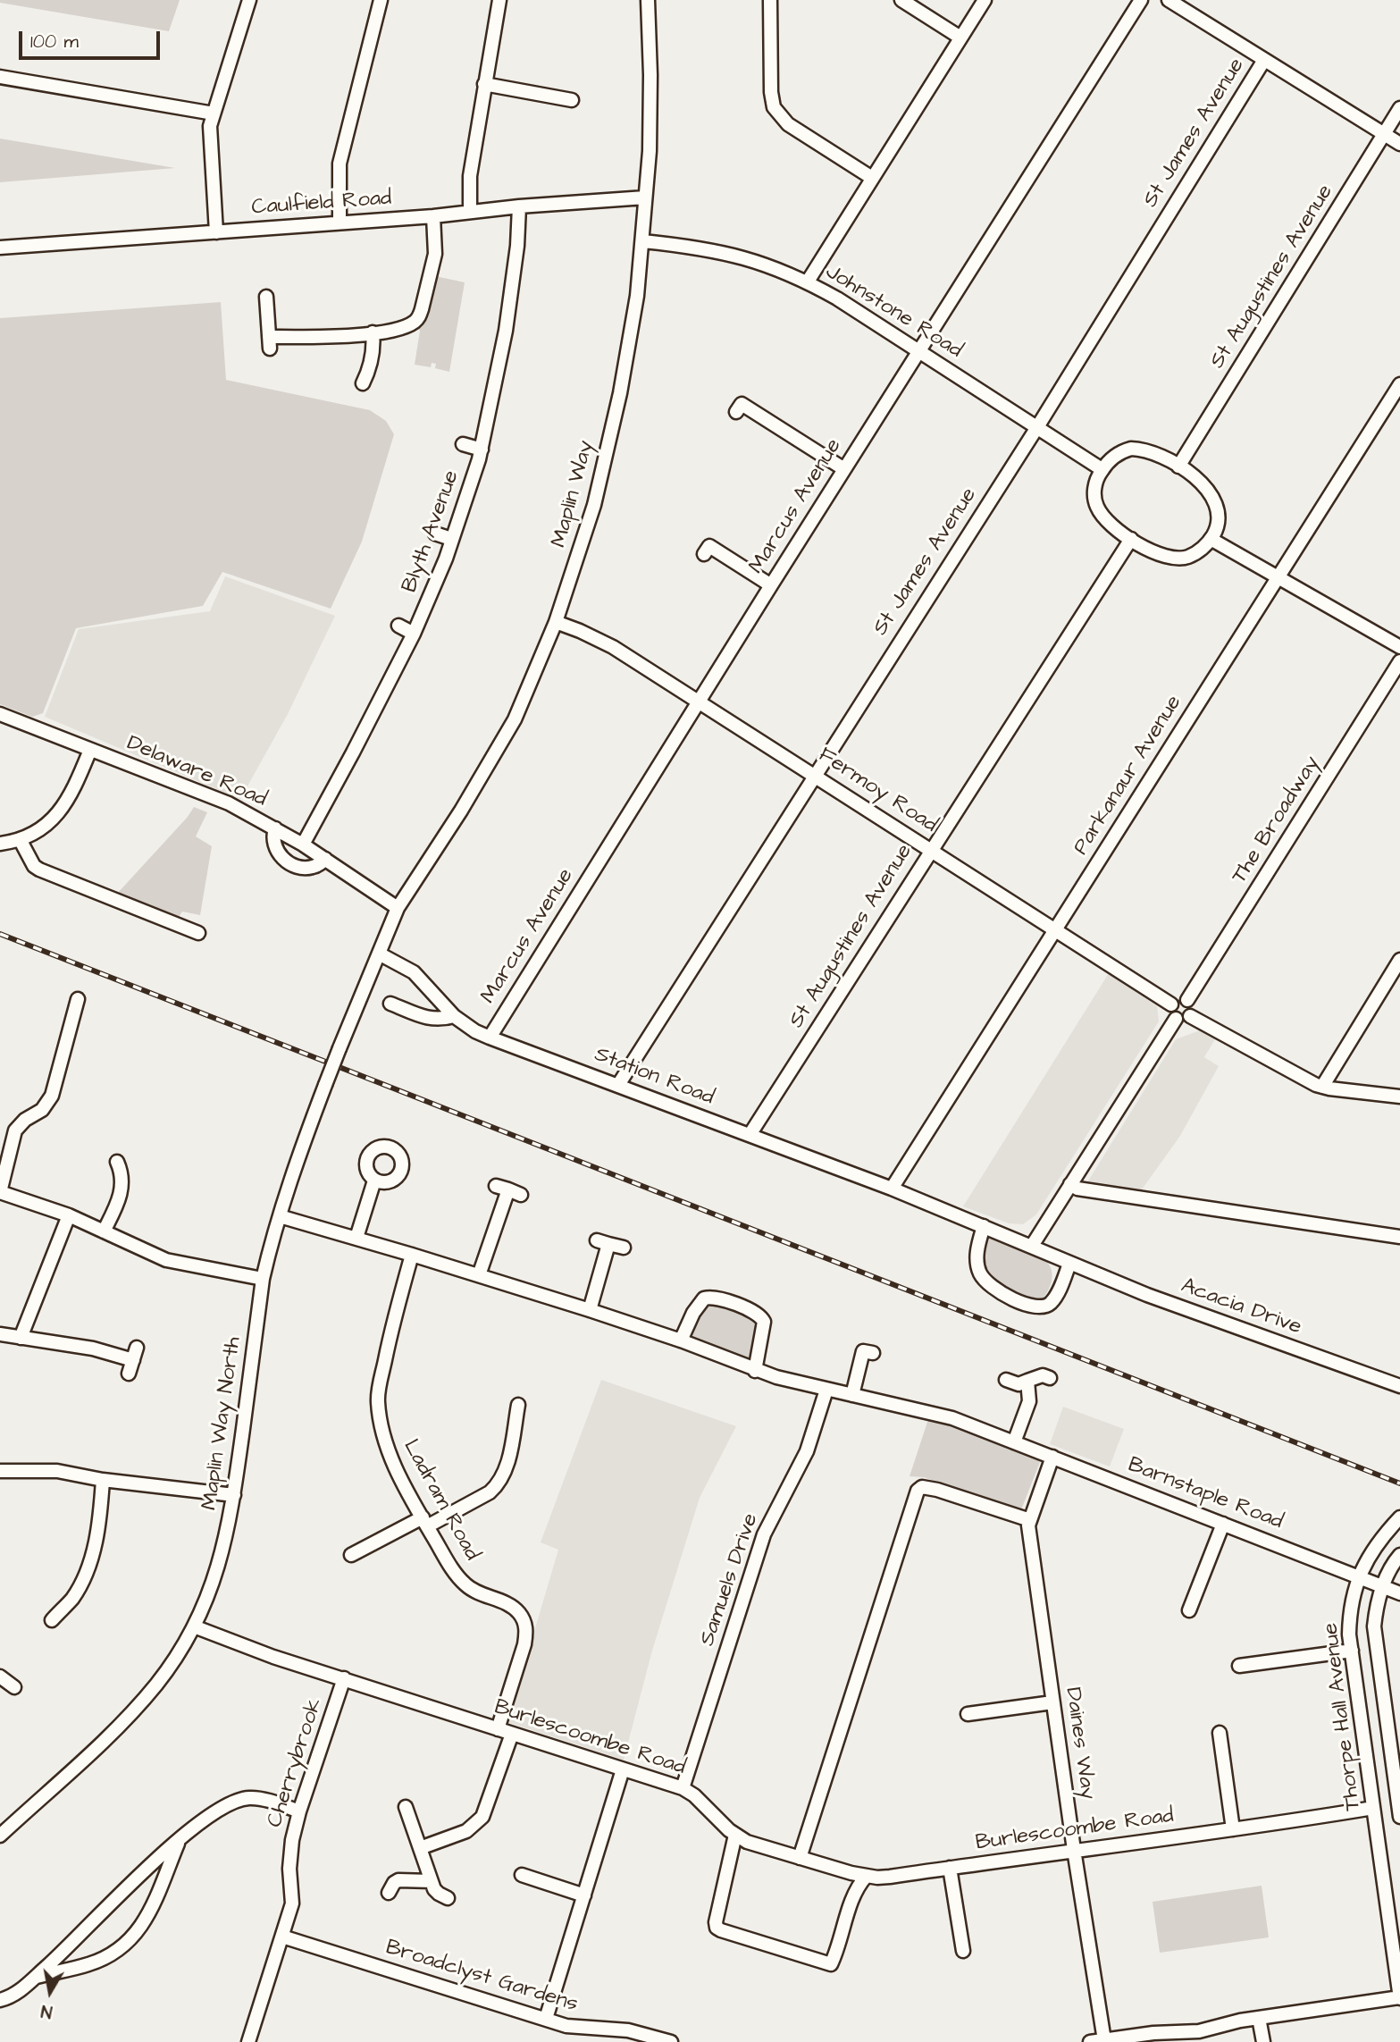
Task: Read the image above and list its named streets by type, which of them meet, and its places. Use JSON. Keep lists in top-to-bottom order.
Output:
{
  "streets": {
    "street": [
      "St James Avenue",
      "Caulfield Road",
      "St Augustines Avenue",
      "Johnstone Road",
      "Maplin Way",
      "Marcus Avenue",
      "Blyth Avenue",
      "Delaware Road",
      "Parkanaur Avenue",
      "Fermoy Road",
      "The Broadway",
      "Station Road",
      "Acacia Drive",
      "Maplin Way North",
      "Barnstaple Road",
      "Ladram Road",
      "Samuels Drive",
      "Thorpe Hall Avenue",
      "Burlescoombe Road",
      "Daines Way",
      "Cherrybrook",
      "Broadclyst Gardens"
    ]
  },
  "crossings": [
    ["St James Avenue", "Johnstone Road"],
    ["St James Avenue", "Fermoy Road"],
    ["St James Avenue", "Station Road"],
    ["Caulfield Road", "Maplin Way"],
    ["Caulfield Road", "Blyth Avenue"],
    ["St Augustines Avenue", "Johnstone Road"],
    ["St Augustines Avenue", "Fermoy Road"],
    ["St Augustines Avenue", "Station Road"],
    ["Johnstone Road", "Maplin Way"],
    ["Johnstone Road", "Marcus Avenue"],
    ["Maplin Way", "Delaware Road"],
    ["Maplin Way", "Fermoy Road"],
    ["Maplin Way", "Station Road"],
    ["Maplin Way", "Maplin Way North"],
    ["Marcus Avenue", "Fermoy Road"],
    ["Marcus Avenue", "Station Road"],
    ["Blyth Avenue", "Delaware Road"],
    ["Parkanaur Avenue", "Fermoy Road"],
    ["Parkanaur Avenue", "Acacia Drive"],
    ["Fermoy Road", "The Broadway"],
    ["Station Road", "Acacia Drive"],
    ["Station Road", "Maplin Way North"],
    ["Maplin Way North", "Barnstaple Road"],
    ["Maplin Way North", "Burlescoombe Road"],
    ["Barnstaple Road", "Ladram Road"],
    ["Barnstaple Road", "Samuels Drive"],
    ["Barnstaple Road", "Thorpe Hall Avenue"],
    ["Barnstaple Road", "Daines Way"],
    ["Ladram Road", "Burlescoombe Road"],
    ["Samuels Drive", "Burlescoombe Road"],
    ["Thorpe Hall Avenue", "Burlescoombe Road"],
    ["Burlescoombe Road", "Daines Way"],
    ["Burlescoombe Road", "Cherrybrook"],
    ["Cherrybrook", "Broadclyst Gardens"]
  ],
  "scale_bar": "100 m",
  "north": "bottom"
}
